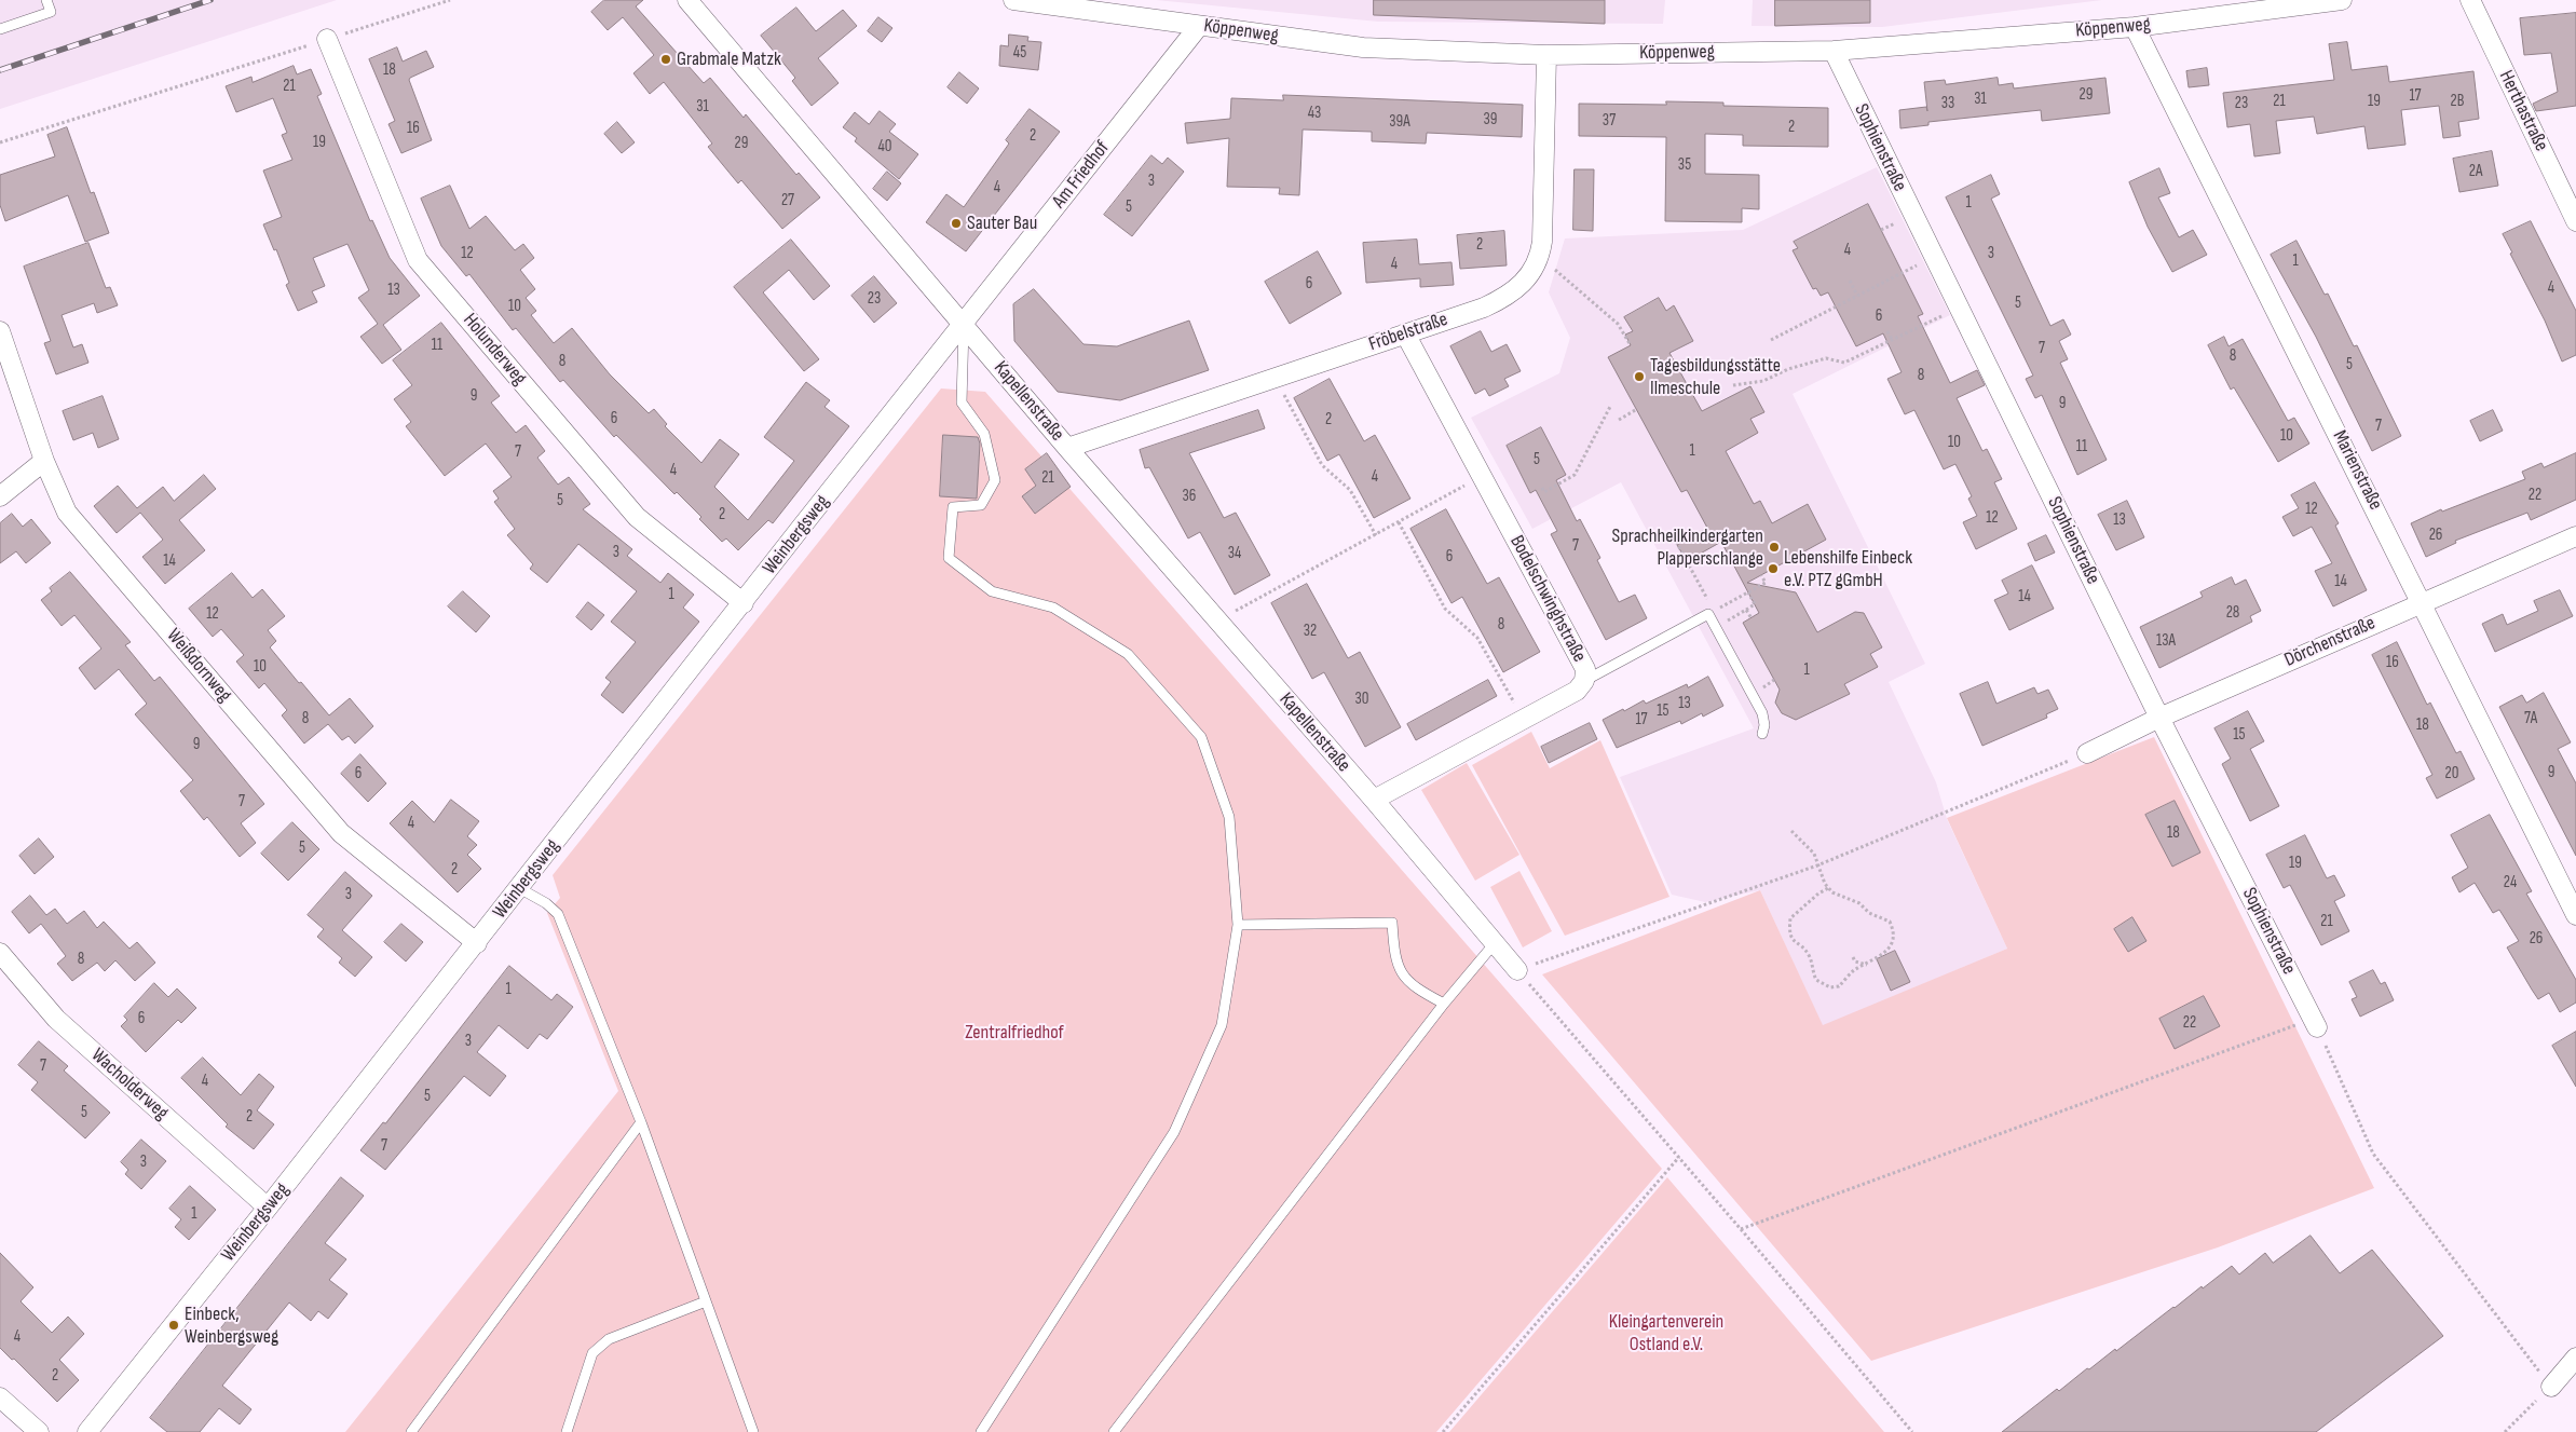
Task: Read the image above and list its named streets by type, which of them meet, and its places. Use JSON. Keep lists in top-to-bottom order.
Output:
{
  "streets": {
    "street": [
      "Köppenweg",
      "Herthastraße",
      "Sophienstraße",
      "Am Friedhof",
      "Fröbelstraße",
      "Holunderweg",
      "Kapellenstraße",
      "Marienstraße",
      "Weinbergsweg",
      "Bodelschwinghstraße",
      "Dörchenstraße",
      "Weißdornweg",
      "Wacholderweg"
    ]
  },
  "crossings": [
    ["Köppenweg", "Sophienstraße"],
    ["Köppenweg", "Am Friedhof"],
    ["Köppenweg", "Fröbelstraße"],
    ["Köppenweg", "Marienstraße"],
    ["Sophienstraße", "Dörchenstraße"],
    ["Am Friedhof", "Kapellenstraße"],
    ["Am Friedhof", "Weinbergsweg"],
    ["Fröbelstraße", "Kapellenstraße"],
    ["Fröbelstraße", "Bodelschwinghstraße"],
    ["Holunderweg", "Weinbergsweg"],
    ["Kapellenstraße", "Weinbergsweg"],
    ["Kapellenstraße", "Bodelschwinghstraße"],
    ["Marienstraße", "Dörchenstraße"],
    ["Weinbergsweg", "Weißdornweg"],
    ["Weinbergsweg", "Wacholderweg"]
  ],
  "parks": ["Zentralfriedhof", "Kleingartenverein Ostland e.V."],
  "places": [
    "Grabmale Matzk",
    "Sauter Bau",
    "Tagesbildungsstätte Ilmeschule",
    "Sprachheilkindergarten Plapperschlange",
    "Lebenshilfe Einbeck e.V. PTZ gGmbH",
    "Einbeck, Weinbergsweg"
  ],
  "house_numbers": [
    "45",
    "18",
    "21",
    "29",
    "17",
    "31",
    "21",
    "19",
    "2B",
    "33",
    "23",
    "31",
    "43",
    "39",
    "37",
    "39A",
    "2",
    "16",
    "2",
    "19",
    "29",
    "40",
    "35",
    "2A",
    "3",
    "4",
    "27",
    "1",
    "5",
    "2",
    "4",
    "12",
    "3",
    "1",
    "4",
    "6",
    "4",
    "13",
    "23",
    "5",
    "10",
    "6",
    "11",
    "7",
    "8",
    "8",
    "5",
    "8",
    "9",
    "9",
    "6",
    "2",
    "7",
    "10",
    "10",
    "11",
    "1",
    "7",
    "5",
    "4",
    "4",
    "21",
    "22",
    "36",
    "5",
    "12",
    "2",
    "12",
    "13",
    "26",
    "7",
    "3",
    "34",
    "6",
    "14",
    "14",
    "1",
    "14",
    "28",
    "12",
    "8",
    "32",
    "13A",
    "16",
    "10",
    "1",
    "30",
    "13",
    "15",
    "8",
    "7A",
    "17",
    "18",
    "15",
    "9",
    "9",
    "6",
    "20",
    "7",
    "4",
    "18",
    "5",
    "19",
    "2",
    "24",
    "3",
    "21",
    "26",
    "8",
    "1",
    "6",
    "22",
    "3",
    "7",
    "4",
    "5",
    "5",
    "2",
    "7",
    "3",
    "1",
    "4",
    "2"
  ]
}
